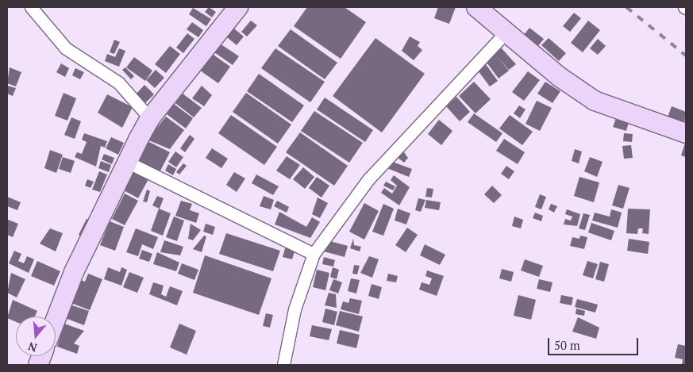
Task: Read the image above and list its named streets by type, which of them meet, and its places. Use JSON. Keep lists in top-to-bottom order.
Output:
{
  "scale_bar": "50 m",
  "north": "bottom"
}
